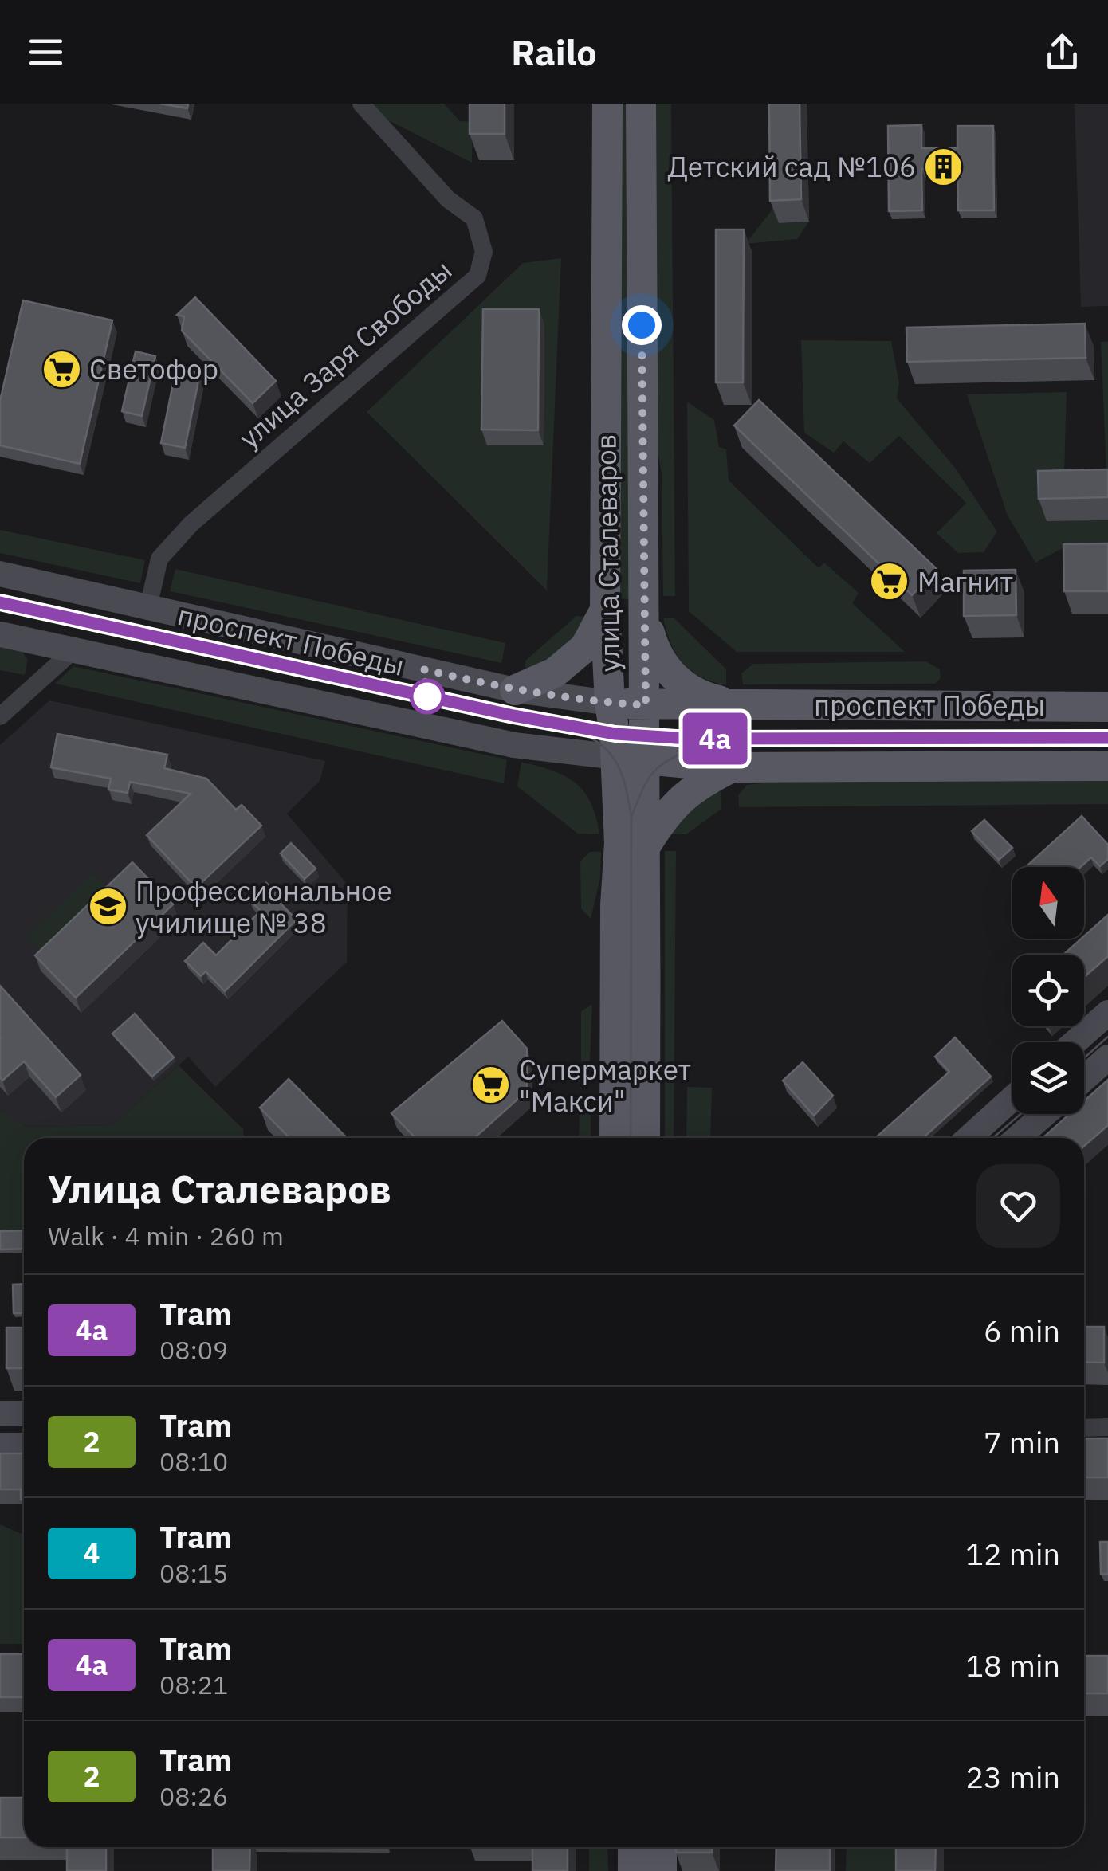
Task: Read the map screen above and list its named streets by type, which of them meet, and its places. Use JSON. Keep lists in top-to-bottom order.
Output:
{
  "streets": {
    "main road": ["улица Сталеваров", "проспект Победы"],
    "street": ["улица Заря Свободы"]
  },
  "crossings": [
    ["улица Заря Свободы", "проспект Победы"],
    ["улица Сталеваров", "проспект Победы"]
  ],
  "places": {
    "building": ["Детский сад №106"],
    "supermarket": ["Светофор", "Магнит", "Супермаркет \"Макси\""],
    "school or university": ["Профессиональное училище № 38"]
  },
  "lines": ["tram line 4а"],
  "north": "top",
  "page": {
    "header": "Railo",
    "on_map": "4а",
    "heading": ["Улица Сталеваров", "Walk · 4 min · 260 m"],
    "list": [
      {
        "mark": "4а",
        "name": "Tram",
        "note": "08:09",
        "value": "6 min"
      },
      {
        "mark": "2",
        "name": "Tram",
        "note": "08:10",
        "value": "7 min"
      },
      {
        "mark": "4",
        "name": "Tram",
        "note": "08:15",
        "value": "12 min"
      },
      {
        "mark": "4а",
        "name": "Tram",
        "note": "08:21",
        "value": "18 min"
      },
      {
        "mark": "2",
        "name": "Tram",
        "note": "08:26",
        "value": "23 min"
      }
    ]
  }
}
